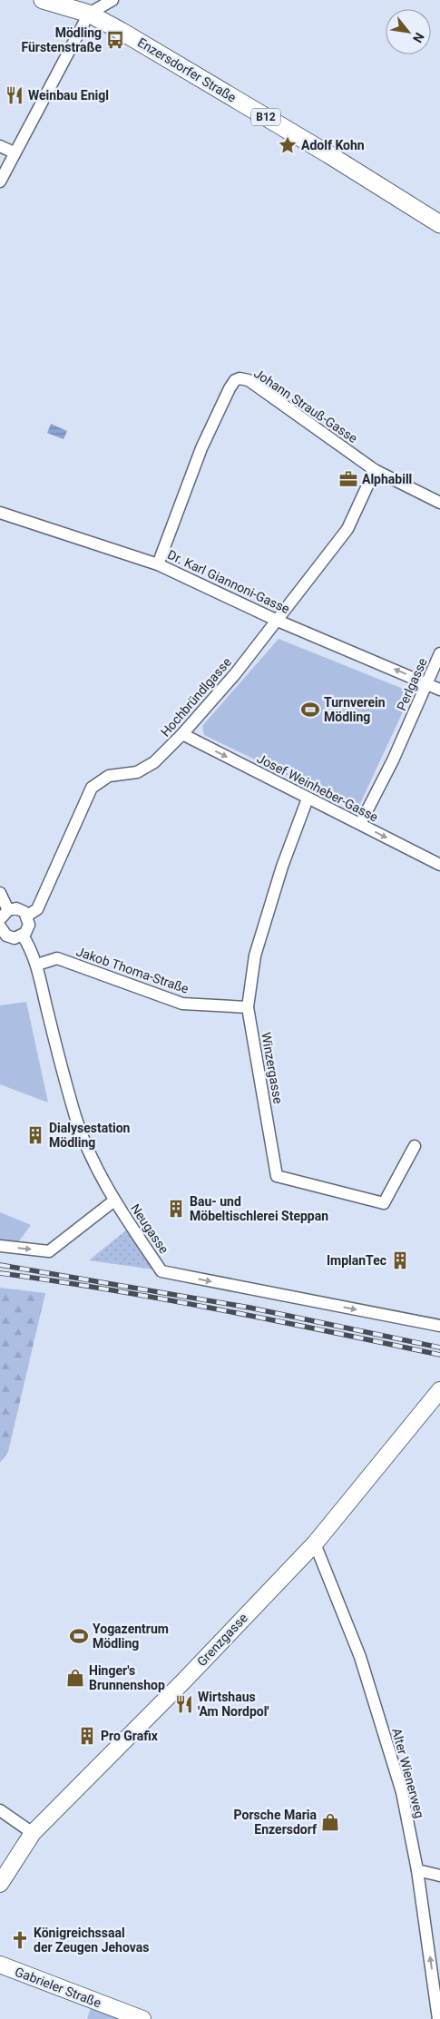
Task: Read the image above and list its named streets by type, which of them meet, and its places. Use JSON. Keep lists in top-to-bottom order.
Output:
{
  "streets": {
    "main road": ["Enzersdorfer Straße", "B12"],
    "street": [
      "Johann Strauß-Gasse",
      "Dr. Karl Giannoni-Gasse",
      "Perlgasse",
      "Hochbründlgasse",
      "Josef Weinheber-Gasse",
      "Jakob Thoma-Straße",
      "Winzergasse",
      "Neugasse",
      "Grenzgasse",
      "Alter Wienerweg",
      "Gabrieler Straße"
    ]
  },
  "crossings": [
    ["Johann Strauß-Gasse", "Dr. Karl Giannoni-Gasse"],
    ["Johann Strauß-Gasse", "Hochbründlgasse"],
    ["Dr. Karl Giannoni-Gasse", "Perlgasse"],
    ["Dr. Karl Giannoni-Gasse", "Hochbründlgasse"],
    ["Perlgasse", "Josef Weinheber-Gasse"],
    ["Hochbründlgasse", "Josef Weinheber-Gasse"],
    ["Josef Weinheber-Gasse", "Winzergasse"],
    ["Jakob Thoma-Straße", "Winzergasse"],
    ["Jakob Thoma-Straße", "Neugasse"],
    ["Grenzgasse", "Alter Wienerweg"]
  ],
  "one_way": ["Josef Weinheber-Gasse", "Neugasse"],
  "places": {
    "bus stop": ["Mödling Fürstenstraße"],
    "restaurant": ["Weinbau Enigl", "Wirtshaus 'Am Nordpol'"],
    "place": ["Adolf Kohn"],
    "office": ["Alphabill"],
    "sports": ["Turnverein Mödling", "Yogazentrum Mödling"],
    "building": [
      "Dialysestation Mödling",
      "Bau- und Möbeltischlerei Steppan",
      "ImplanTec",
      "Pro Grafix"
    ],
    "shop": ["Hinger's Brunnenshop", "Porsche Maria Enzersdorf"],
    "church": ["Königreichssaal der Zeugen Jehovas"]
  },
  "north": "bottom right"
}
